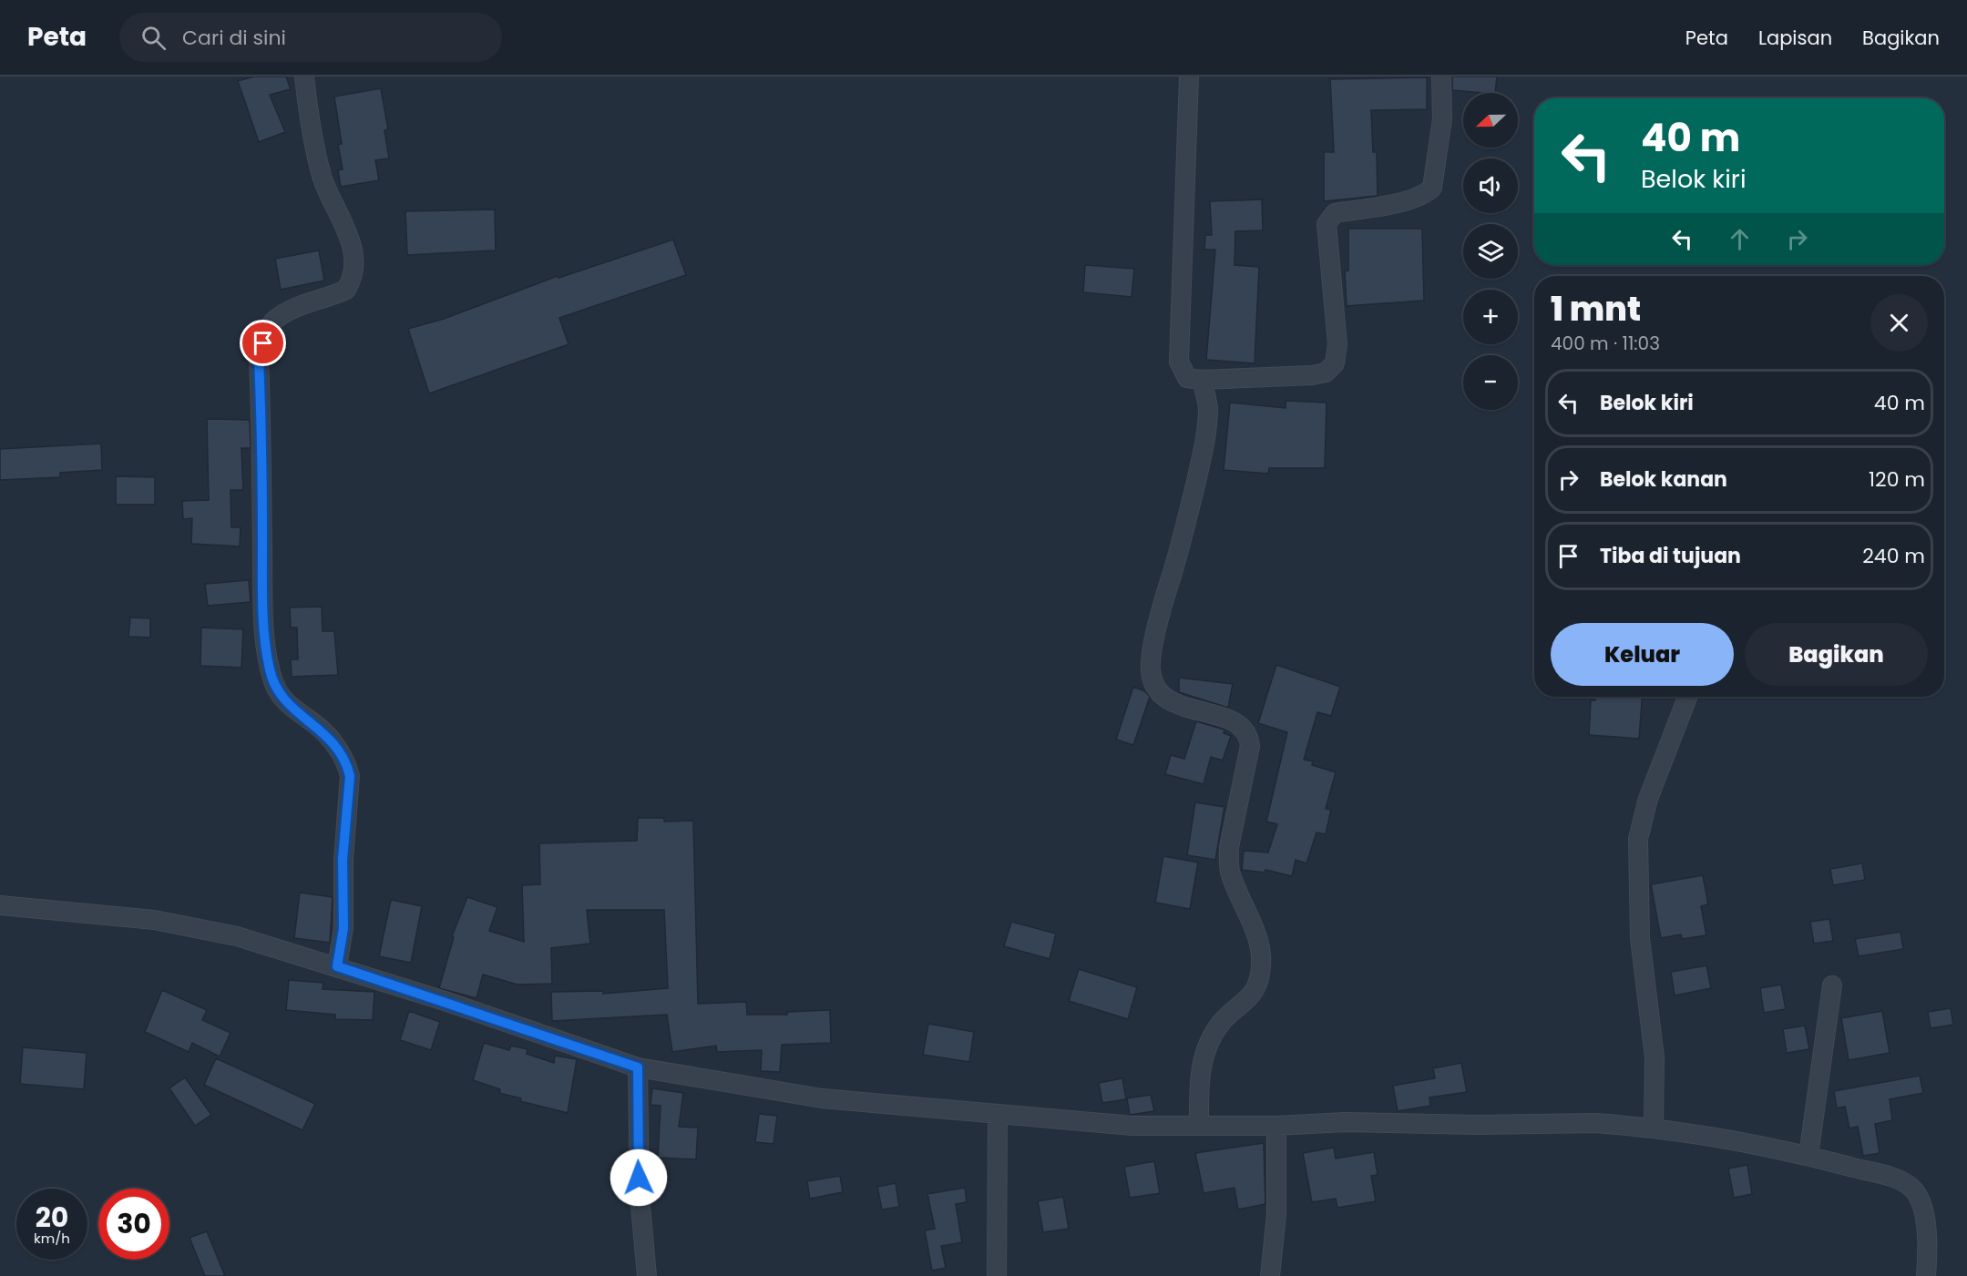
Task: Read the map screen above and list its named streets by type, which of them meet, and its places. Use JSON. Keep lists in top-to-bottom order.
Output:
{
  "north": "left",
  "page": {
    "header": "Peta",
    "search": "Cari di sini",
    "nav": ["Peta", "Lapisan", "Bagikan"],
    "map_buttons": ["+", "−"],
    "turn": ["40 m", "Belok kiri"],
    "heading": ["1 mnt", "400 m · 11:03"],
    "list": [
      {
        "name": "Belok kiri",
        "value": "40 m"
      },
      {
        "name": "Belok kanan",
        "value": "120 m"
      },
      {
        "name": "Tiba di tujuan",
        "value": "240 m"
      }
    ],
    "buttons": ["Keluar", "Bagikan"],
    "speed": "20 km/h",
    "limit": "30"
  }
}
